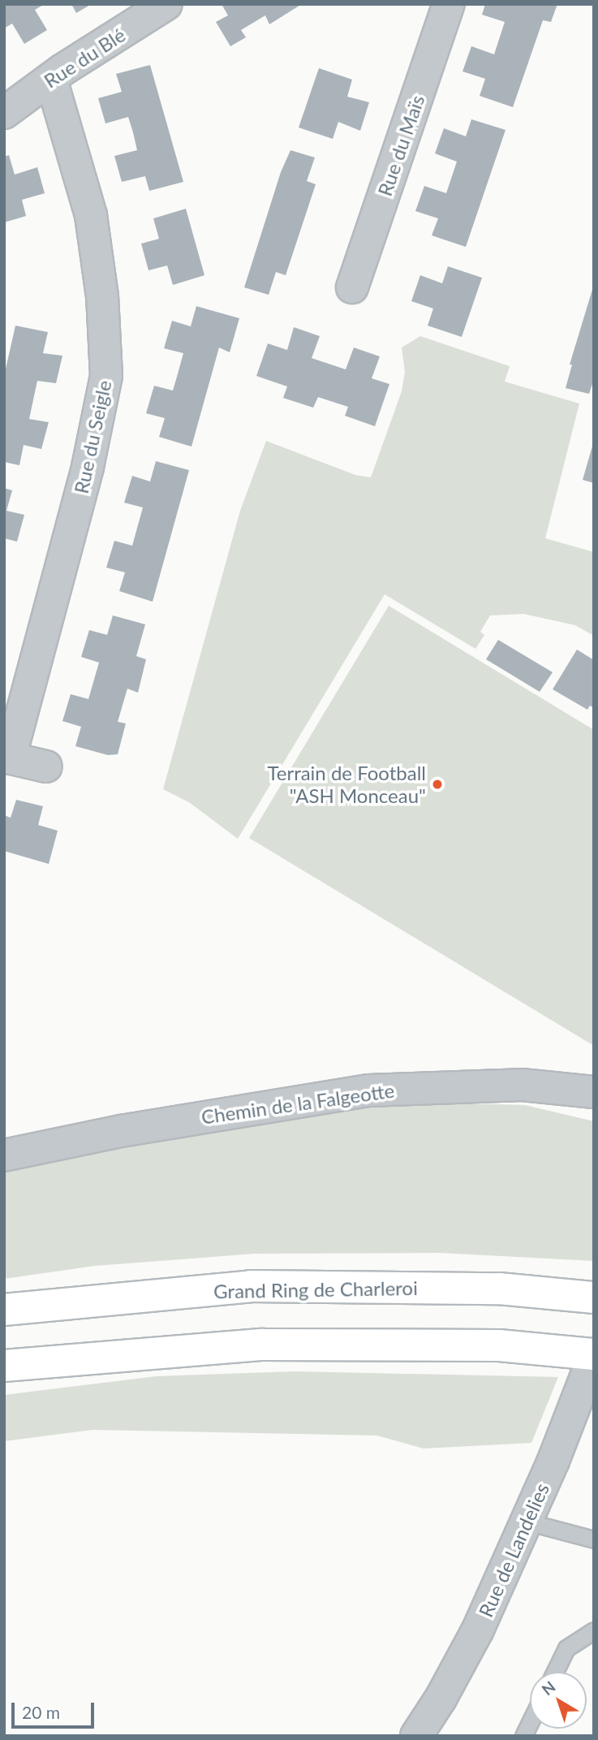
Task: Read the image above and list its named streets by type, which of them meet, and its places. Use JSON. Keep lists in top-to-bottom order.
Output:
{
  "streets": {
    "highway": ["Grand Ring de Charleroi"],
    "street": [
      "Rue du Blé",
      "Rue du Maïs",
      "Rue du Seigle",
      "Chemin de la Falgeotte",
      "Rue de Landelies"
    ]
  },
  "crossings": [
    ["Rue du Blé", "Rue du Seigle"]
  ],
  "places": ["Terrain de Football \"ASH Monceau\""],
  "scale_bar": "20 m",
  "north": "top left"
}
